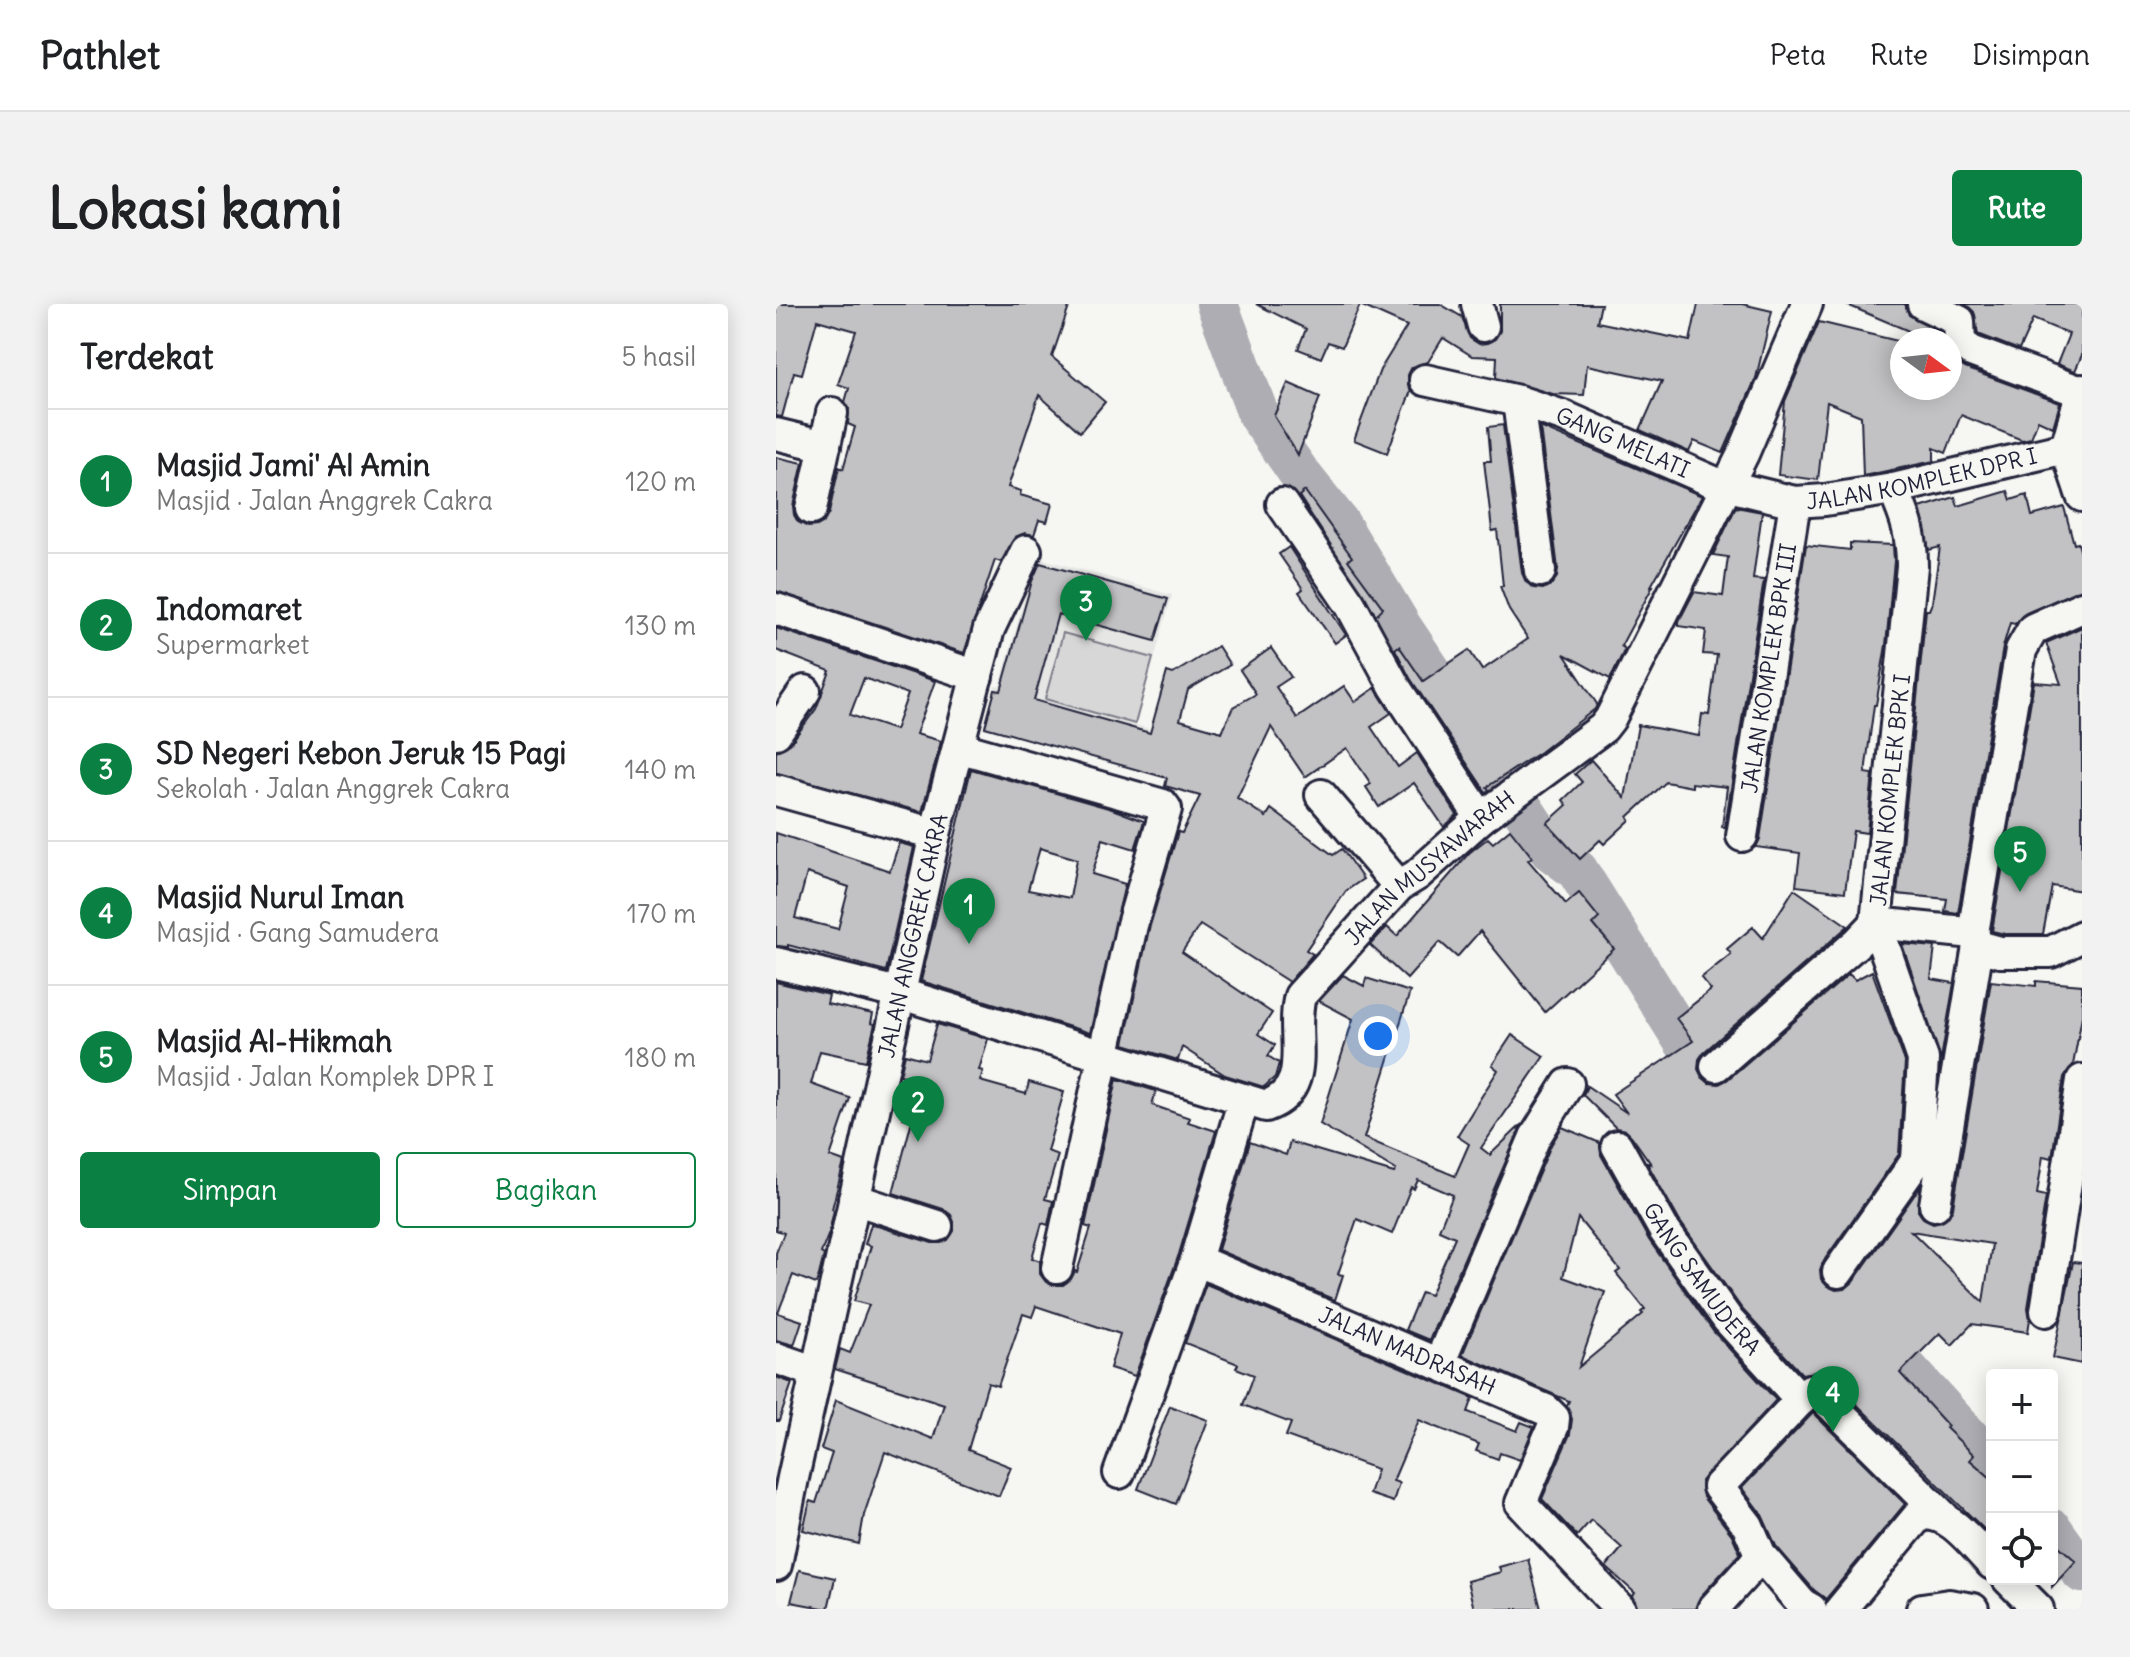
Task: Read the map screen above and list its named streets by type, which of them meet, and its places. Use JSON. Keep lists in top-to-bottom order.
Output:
{
  "streets": {
    "street": [
      "GANG MELATI",
      "JALAN KOMPLEK DPR I",
      "JALAN KOMPLEK BPK III",
      "JALAN KOMPLEK BPK I",
      "JALAN MUSYAWARAH",
      "JALAN ANGGREK CAKRA",
      "GANG SAMUDERA",
      "JALAN MADRASAH"
    ]
  },
  "crossings": [
    ["GANG MELATI", "JALAN KOMPLEK DPR I"],
    ["GANG MELATI", "JALAN MUSYAWARAH"],
    ["JALAN KOMPLEK DPR I", "JALAN KOMPLEK BPK III"],
    ["JALAN KOMPLEK DPR I", "JALAN KOMPLEK BPK I"],
    ["JALAN KOMPLEK DPR I", "JALAN MUSYAWARAH"],
    ["JALAN MUSYAWARAH", "JALAN ANGGREK CAKRA"]
  ],
  "north": "right",
  "page": {
    "header": "Pathlet",
    "nav": ["Peta", "Rute", "Disimpan"],
    "buttons": [
      "Rute",
      ["Simpan", "Bagikan"]
    ],
    "title": "Lokasi kami",
    "heading": ["Terdekat", "5 hasil"],
    "list": [
      {
        "mark": "1",
        "name": "Masjid Jami' Al Amin",
        "note": "Masjid · Jalan Anggrek Cakra",
        "value": "120 m"
      },
      {
        "mark": "2",
        "name": "Indomaret",
        "note": "Supermarket",
        "value": "130 m"
      },
      {
        "mark": "3",
        "name": "SD Negeri Kebon Jeruk 15 Pagi",
        "note": "Sekolah · Jalan Anggrek Cakra",
        "value": "140 m"
      },
      {
        "mark": "4",
        "name": "Masjid Nurul Iman",
        "note": "Masjid · Gang Samudera",
        "value": "170 m"
      },
      {
        "mark": "5",
        "name": "Masjid Al-Hikmah",
        "note": "Masjid · Jalan Komplek DPR I",
        "value": "180 m"
      }
    ],
    "pins": [
      "3",
      "5",
      "1",
      "2",
      "4"
    ],
    "map_buttons": ["+", "−"]
  }
}
